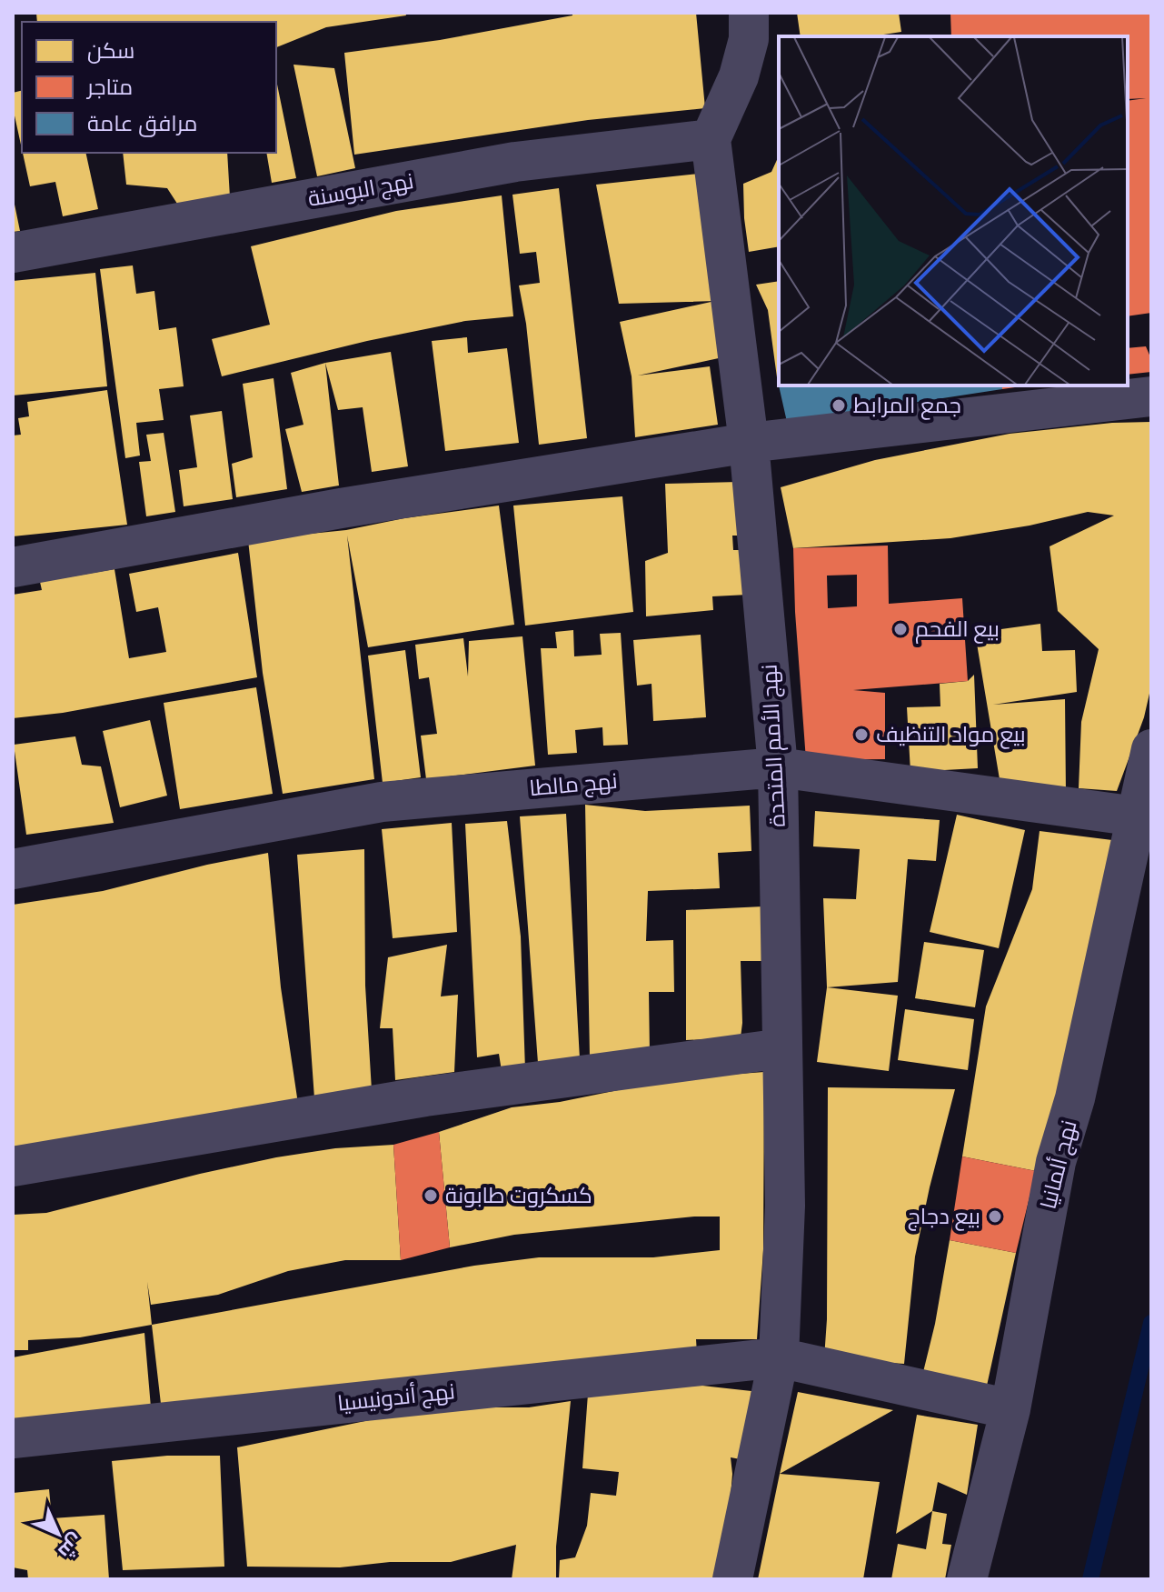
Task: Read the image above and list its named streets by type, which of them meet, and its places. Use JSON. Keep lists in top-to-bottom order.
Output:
{
  "streets": {
    "street": [
      "نهج البوسنة",
      "نهج الأمم المتحدة",
      "نهج مالطا",
      "نهج ألمانيا",
      "نهج أندونيسيا"
    ]
  },
  "crossings": [
    ["نهج البوسنة", "نهج الأمم المتحدة"],
    ["نهج الأمم المتحدة", "نهج مالطا"],
    ["نهج الأمم المتحدة", "نهج أندونيسيا"],
    ["نهج مالطا", "نهج ألمانيا"],
    ["نهج ألمانيا", "نهج أندونيسيا"]
  ],
  "places": [
    "جمع المرابط",
    "بيع الفحم",
    "بيع مواد التنظيف",
    "كسكروت طابونة",
    "بيع دجاج"
  ],
  "legend": ["سكن", "متاجر", "مرافق عامة"],
  "north": "bottom right"
}
